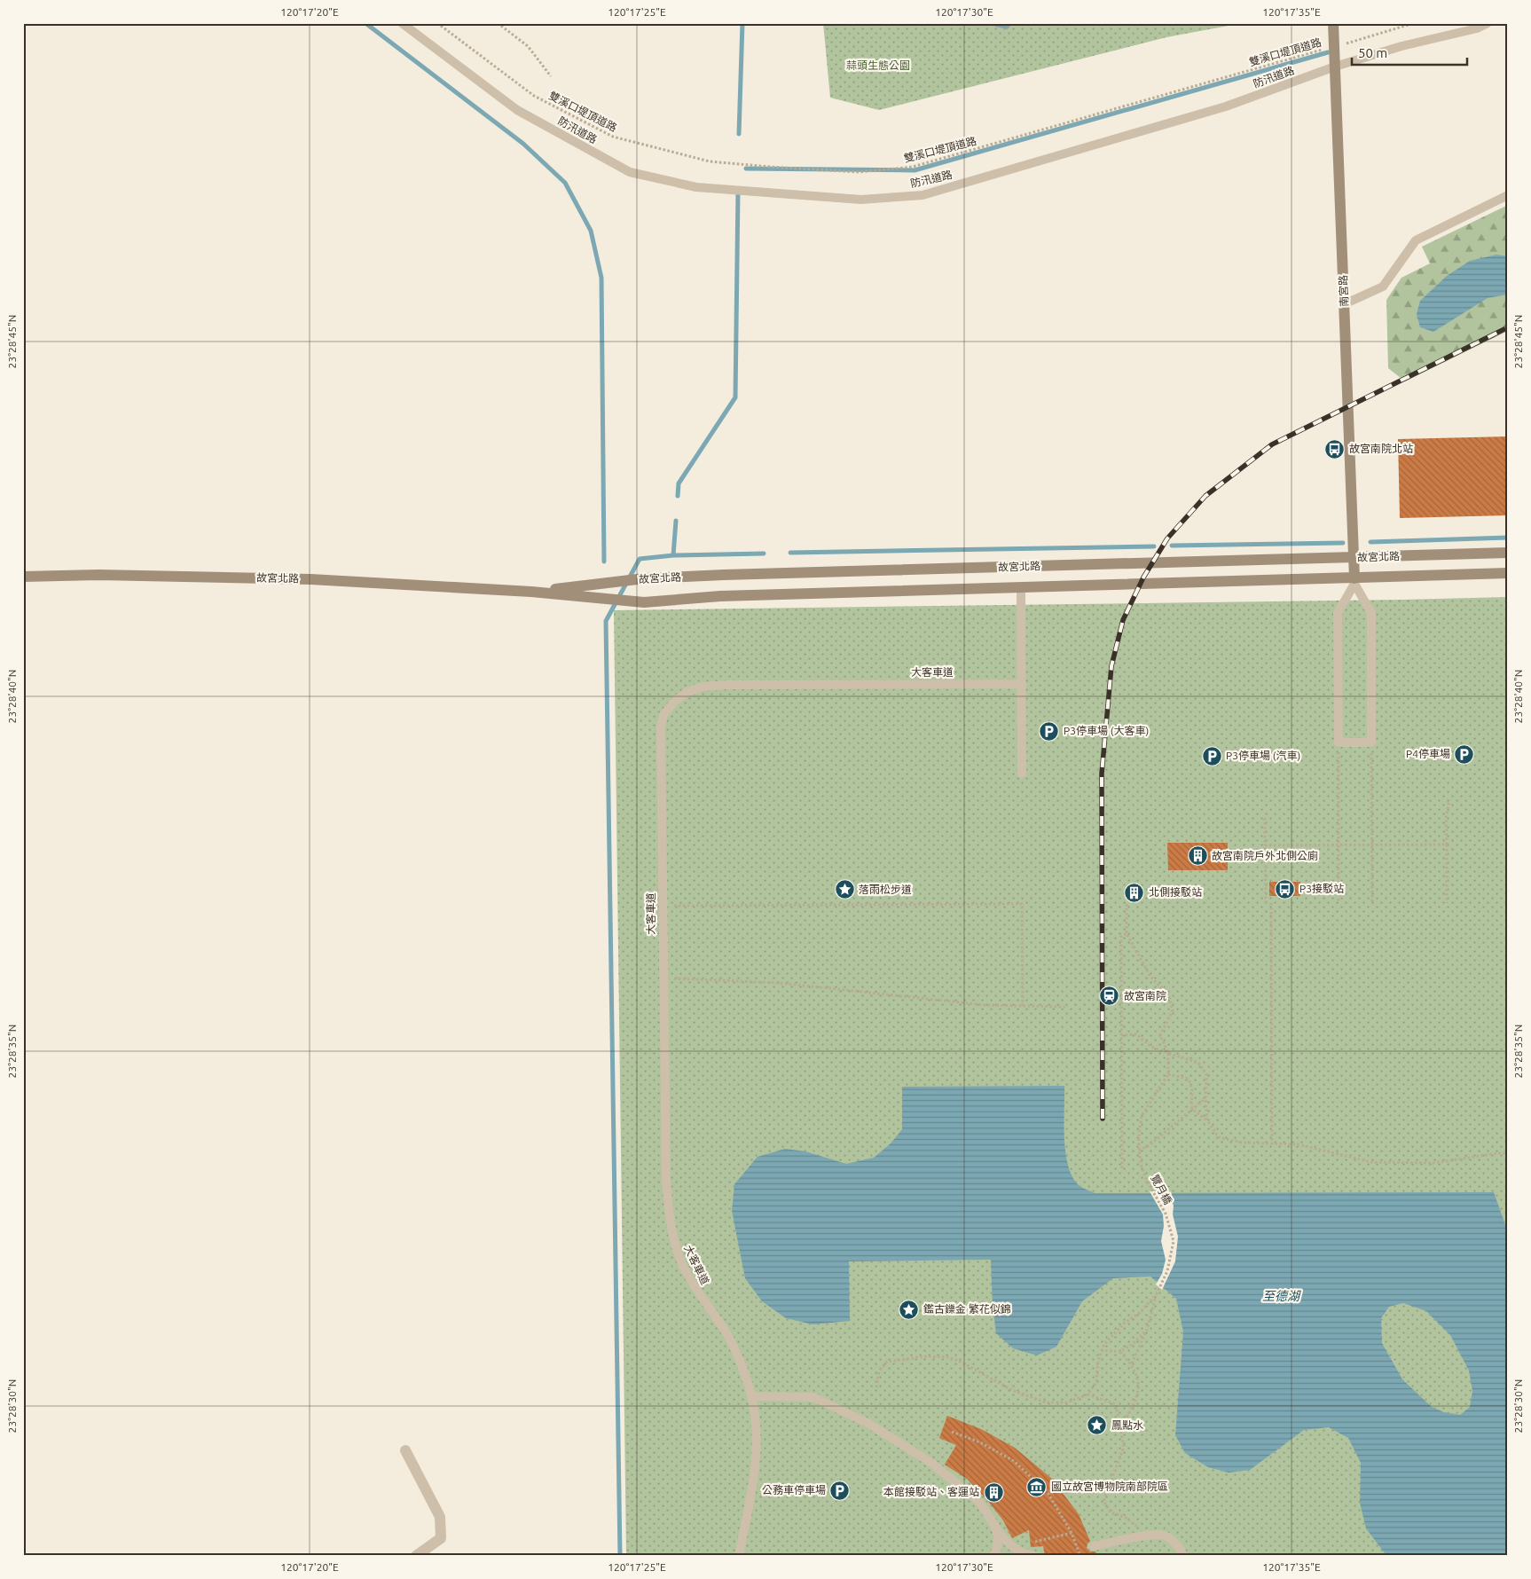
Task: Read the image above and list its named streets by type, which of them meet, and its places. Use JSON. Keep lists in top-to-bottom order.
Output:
{
  "streets": {
    "street": ["南宮路", "故宮北路"],
    "lane": ["防汛道路", "大客車道"],
    "path": ["雙溪口堤頂道路", "覽月橋"]
  },
  "crossings": [
    ["雙溪口堤頂道路", "南宮路"],
    ["防汛道路", "南宮路"],
    ["南宮路", "故宮北路"]
  ],
  "water": ["至德湖"],
  "parks": ["蒜頭生態公園"],
  "places": {
    "bus stop": ["故宮南院北站", "P3接駁站"],
    "parking": [
      "P3停車場 (大客車)",
      "P4停車場",
      "P3停車場 (汽車)",
      "公務車停車場"
    ],
    "building": ["故宮南院戶外北側公廁", "北側接駁站", "本館接駁站、客運站"],
    "place": ["落雨松步道", "鑑古鑠金 繁花似錦", "鳳點水"],
    "station": ["故宮南院"],
    "museum": ["國立故宮博物院南部院區"]
  },
  "scale_bar": "50 m",
  "coordinates": [
    "120°17'20\"E",
    "120°17'25\"E",
    "120°17'30\"E",
    "120°17'35\"E",
    "23°28'45\"N",
    "23°28'40\"N",
    "23°28'35\"N",
    "23°28'30\"N"
  ]
}
